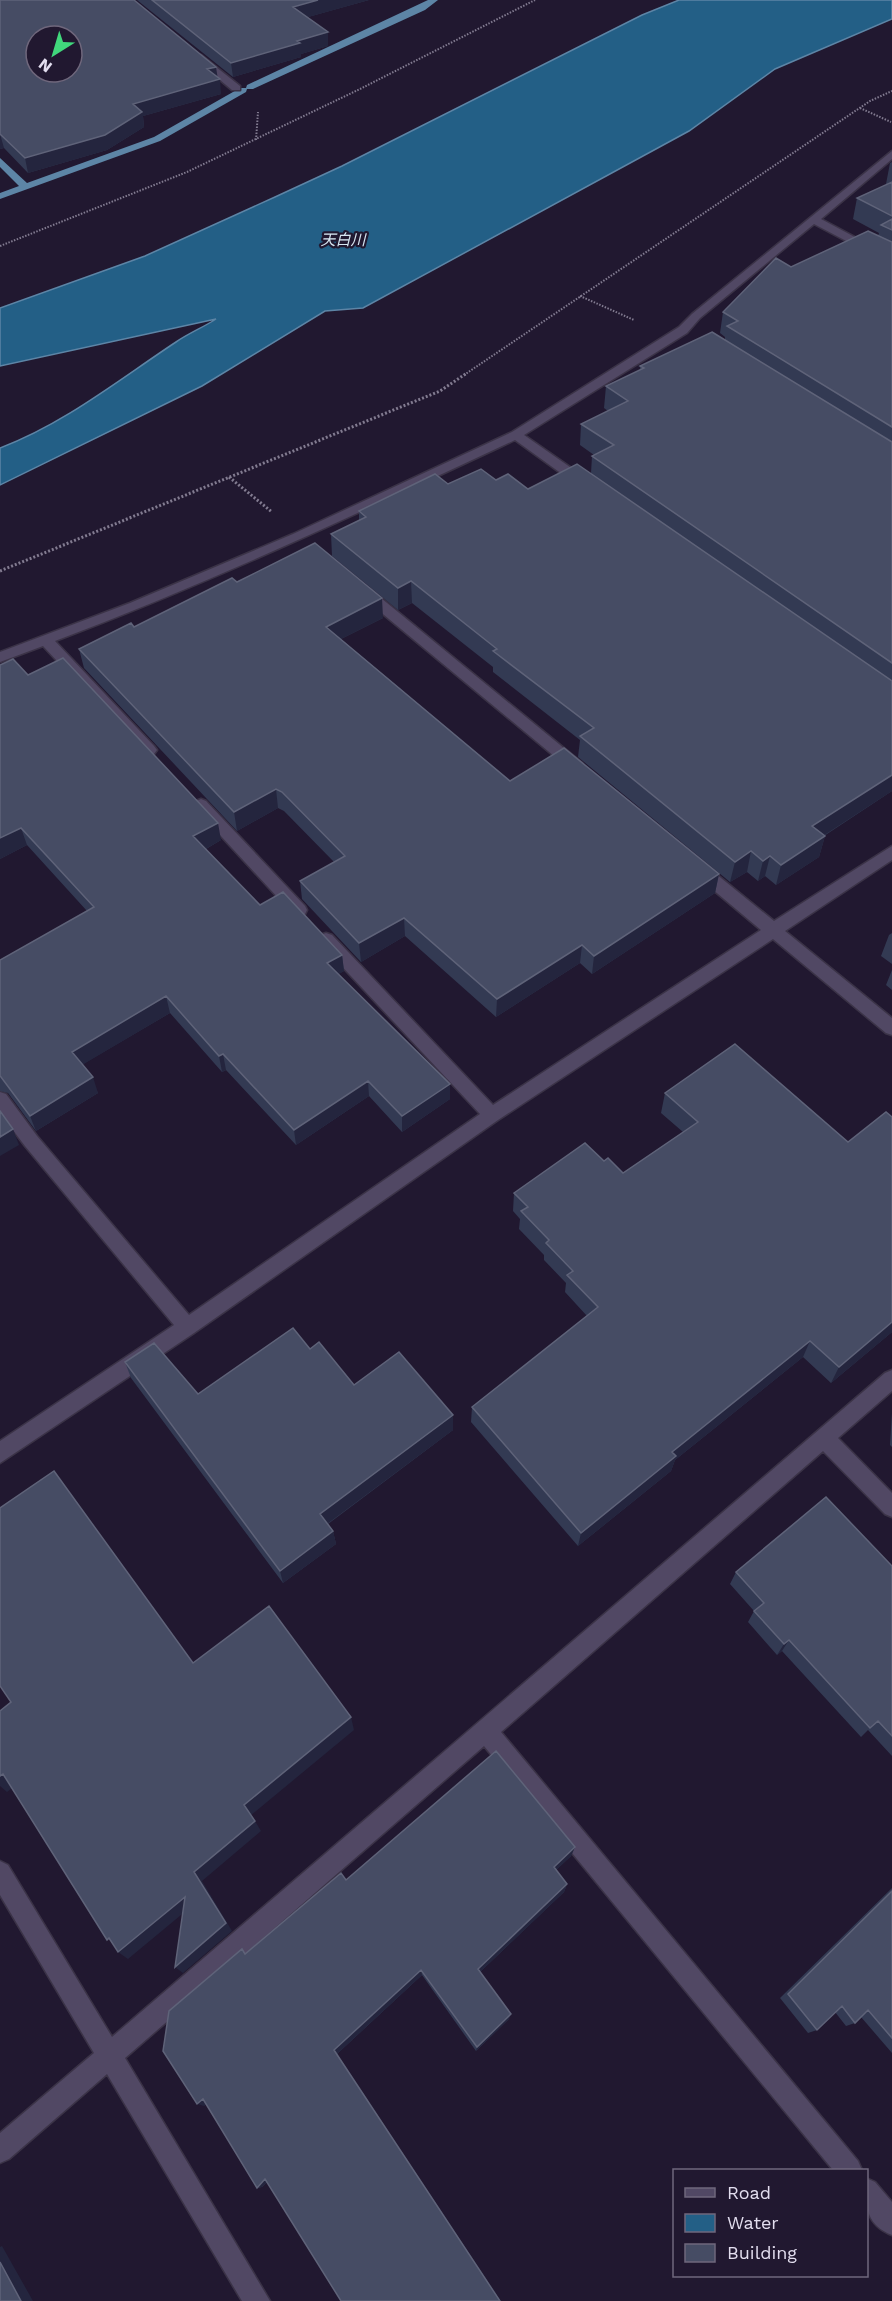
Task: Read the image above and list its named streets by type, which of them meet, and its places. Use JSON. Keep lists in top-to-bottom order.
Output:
{
  "water": ["天白川"],
  "legend": ["Road", "Water", "Building"],
  "north": "bottom left"
}
